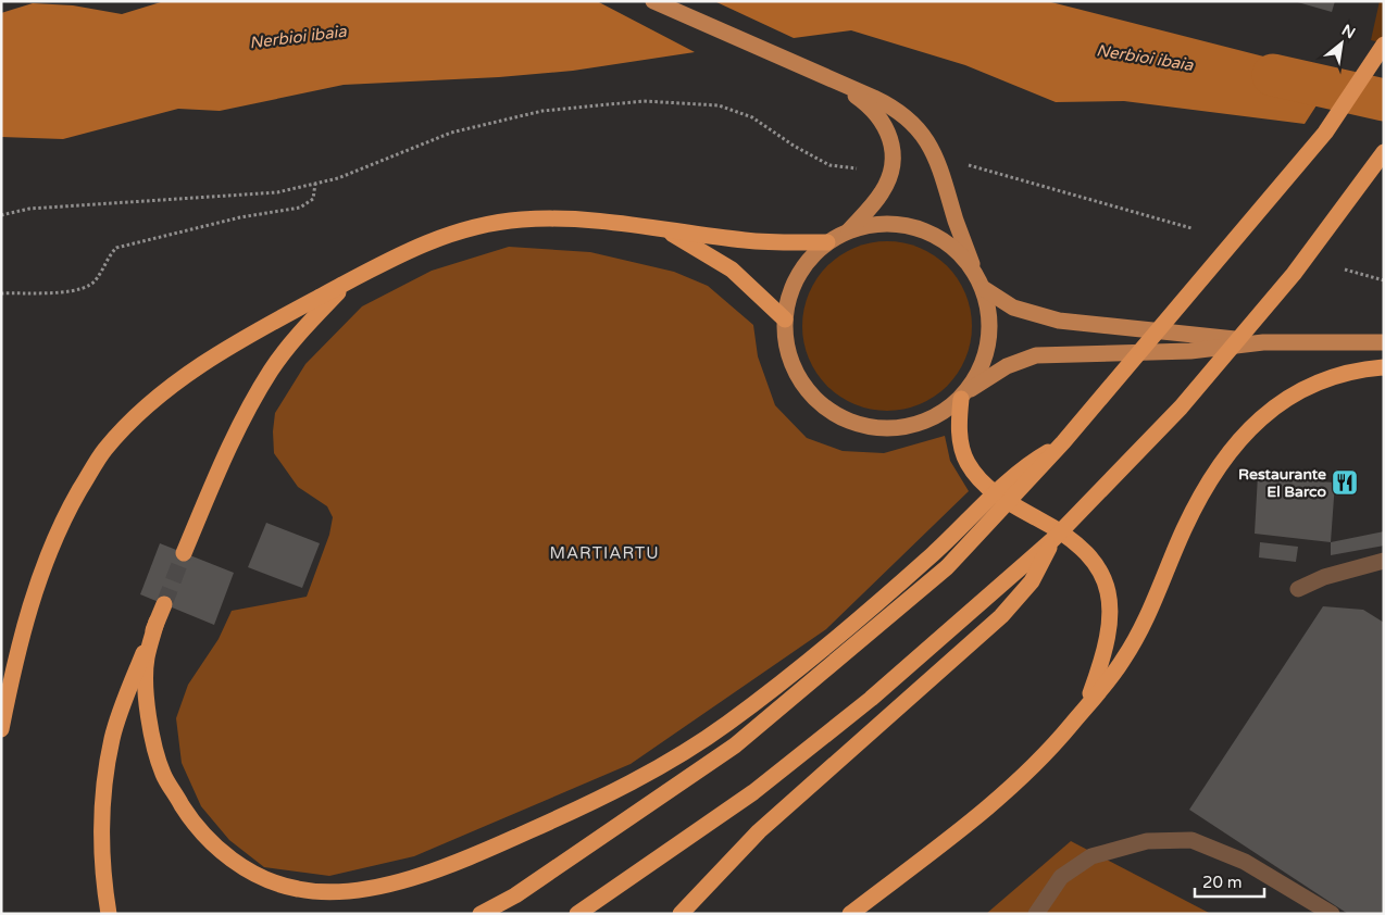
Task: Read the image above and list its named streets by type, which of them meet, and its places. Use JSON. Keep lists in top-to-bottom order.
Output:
{
  "districts": ["MARTIARTU"],
  "water": ["Nerbioi ibaia"],
  "places": {
    "restaurant": ["Restaurante El Barco"]
  },
  "scale_bar": "20 m",
  "north": "top right"
}
